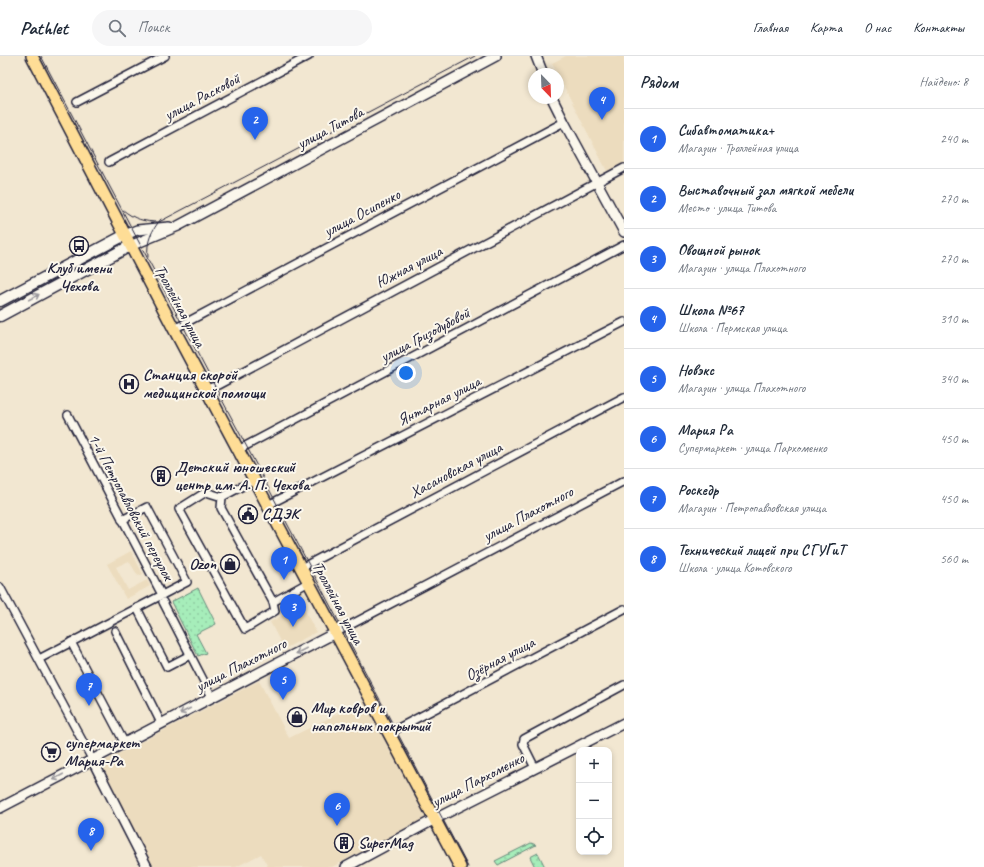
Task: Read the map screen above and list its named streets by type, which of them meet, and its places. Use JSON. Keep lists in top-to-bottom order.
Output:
{
  "streets": {
    "main road": ["улица Титова", "Троллейная улица"],
    "street": [
      "улица Расковой",
      "улица Осипенко",
      "Южная улица",
      "улица Гризодубовой",
      "Янтарная улица",
      "Хасановская улица",
      "1-й Петропавловский переулок",
      "улица Плахотного",
      "Озёрная улица",
      "улица Пархоменко"
    ]
  },
  "crossings": [
    ["улица Титова", "Троллейная улица"],
    ["улица Осипенко", "Троллейная улица"],
    ["Южная улица", "Троллейная улица"],
    ["Троллейная улица", "улица Гризодубовой"],
    ["Троллейная улица", "Янтарная улица"],
    ["Троллейная улица", "Хасановская улица"],
    ["Троллейная улица", "улица Плахотного"],
    ["Троллейная улица", "Озёрная улица"],
    ["Троллейная улица", "улица Пархоменко"],
    ["1-й Петропавловский переулок", "улица Плахотного"]
  ],
  "one_way": ["улица Плахотного"],
  "places": {
    "bus stop": ["Клуб имени Чехова"],
    "hospital": ["Станция скорой медицинской помощи"],
    "building": ["Детский юношеский центр им. А. П. Чехова", "SuperMag"],
    "public building": ["СДЭК"],
    "shop": ["Ozon", "Мир ковров и напольных покрытий"],
    "supermarket": ["супермаркет Мария-Ра"]
  },
  "north": "bottom right",
  "page": {
    "header": "Pathlet",
    "search": "Поиск",
    "nav": [
      "Главная",
      "Карта",
      "О нас",
      "Контакты"
    ],
    "heading": ["Рядом", "Найдено: 8"],
    "pins": [
      "4",
      "2",
      "1",
      "3",
      "5",
      "7",
      "6",
      "8"
    ],
    "list": [
      {
        "mark": "1",
        "name": "Сибавтоматика+",
        "note": "Магазин · Троллейная улица",
        "value": "240 m"
      },
      {
        "mark": "2",
        "name": "Выставочный зал мягкой мебели",
        "note": "Место · улица Титова",
        "value": "270 m"
      },
      {
        "mark": "3",
        "name": "Овощной рынок",
        "note": "Магазин · улица Плахотного",
        "value": "270 m"
      },
      {
        "mark": "4",
        "name": "Школа №67",
        "note": "Школа · Пермская улица",
        "value": "310 m"
      },
      {
        "mark": "5",
        "name": "Новэкс",
        "note": "Магазин · улица Плахотного",
        "value": "340 m"
      },
      {
        "mark": "6",
        "name": "Мария Ра",
        "note": "Супермаркет · улица Пархоменко",
        "value": "450 m"
      },
      {
        "mark": "7",
        "name": "Роскедр",
        "note": "Магазин · Петропавловская улица",
        "value": "450 m"
      },
      {
        "mark": "8",
        "name": "Технический лицей при СГУГиТ",
        "note": "Школа · улица Котовского",
        "value": "560 m"
      }
    ],
    "map_buttons": ["+", "−"]
  }
}
